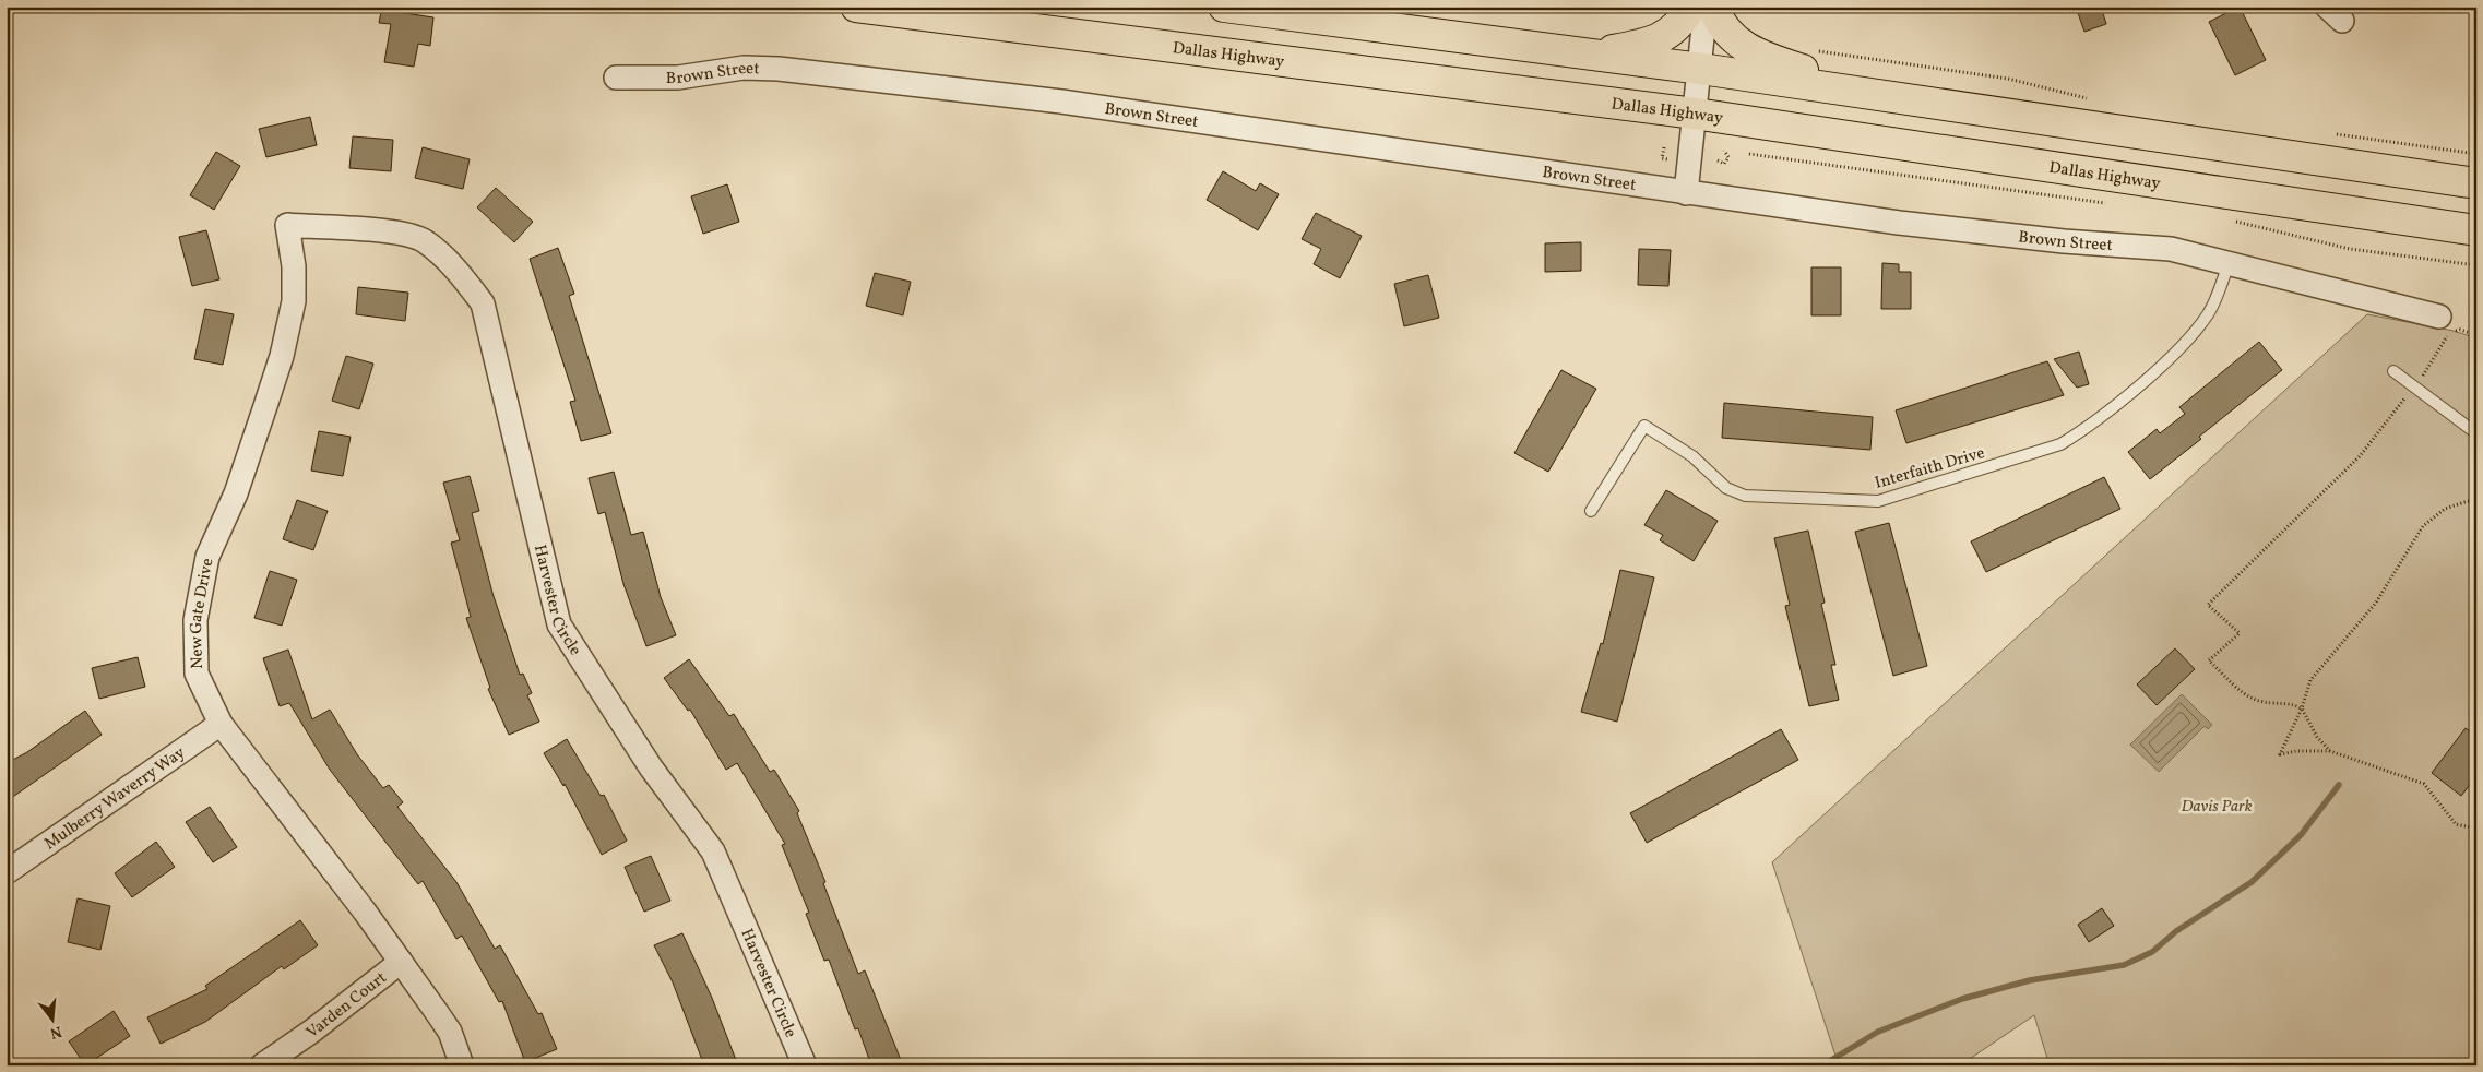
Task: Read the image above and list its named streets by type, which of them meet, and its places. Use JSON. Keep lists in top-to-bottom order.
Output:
{
  "streets": {
    "main road": ["Dallas Highway"],
    "street": [
      "Brown Street",
      "Harvester Circle",
      "New Gate Drive",
      "Mulberry Waverry Way",
      "Varden Court"
    ],
    "lane": ["Interfaith Drive"]
  },
  "crossings": [
    ["Brown Street", "Interfaith Drive"],
    ["Harvester Circle", "New Gate Drive"],
    ["New Gate Drive", "Mulberry Waverry Way"],
    ["New Gate Drive", "Varden Court"]
  ],
  "parks": ["Davis Park"],
  "north": "bottom"
}
